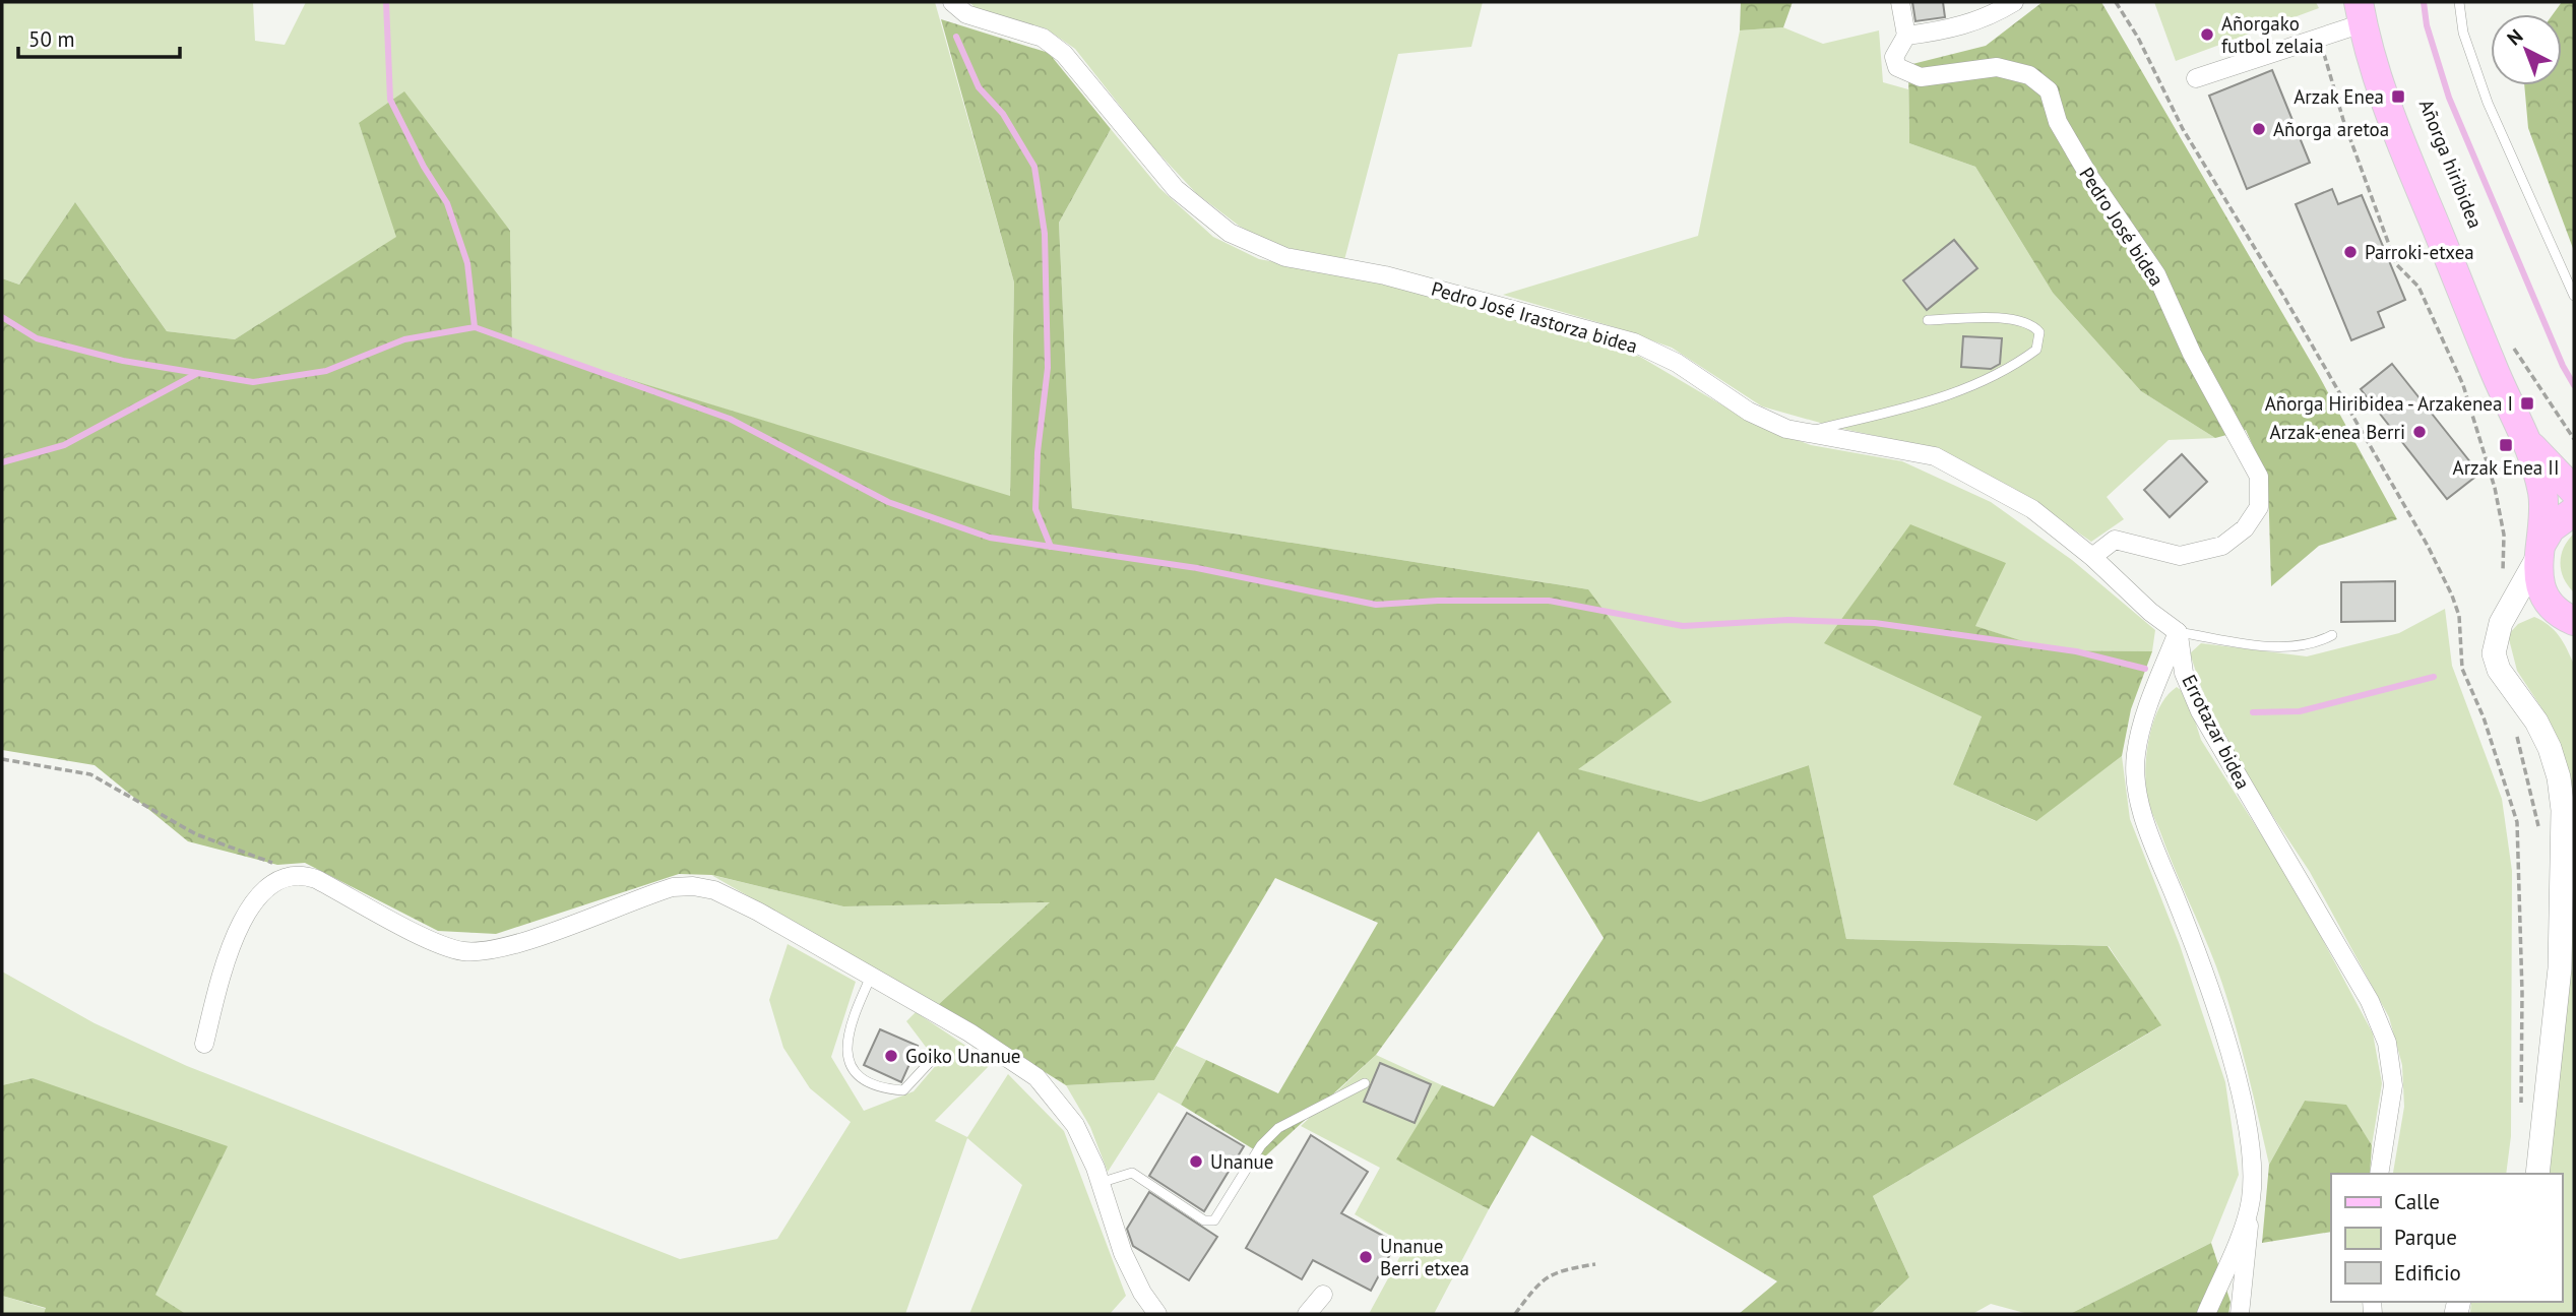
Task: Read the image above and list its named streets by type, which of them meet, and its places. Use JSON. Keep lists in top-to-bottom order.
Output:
{
  "streets": {
    "street": ["Pedro José bidea", "Pedro José Irastorza bidea", "Errotazar bidea"]
  },
  "crossings": [
    ["Pedro José bidea", "Pedro José Irastorza bidea"],
    ["Pedro José Irastorza bidea", "Errotazar bidea"]
  ],
  "places": {
    "other": [
      "Añorgako futbol zelaia",
      "Añorga aretoa",
      "Parroki-etxea",
      "Arzak-enea Berri",
      "Goiko Unanue",
      "Unanue",
      "Unanue Berri etxea"
    ],
    "transit": ["Arzak Enea", "Añorga Hiribidea - Arzakenea I", "Arzak Enea II"]
  },
  "legend": ["Calle", "Parque", "Edificio"],
  "scale_bar": "50 m",
  "north": "top left"
}
